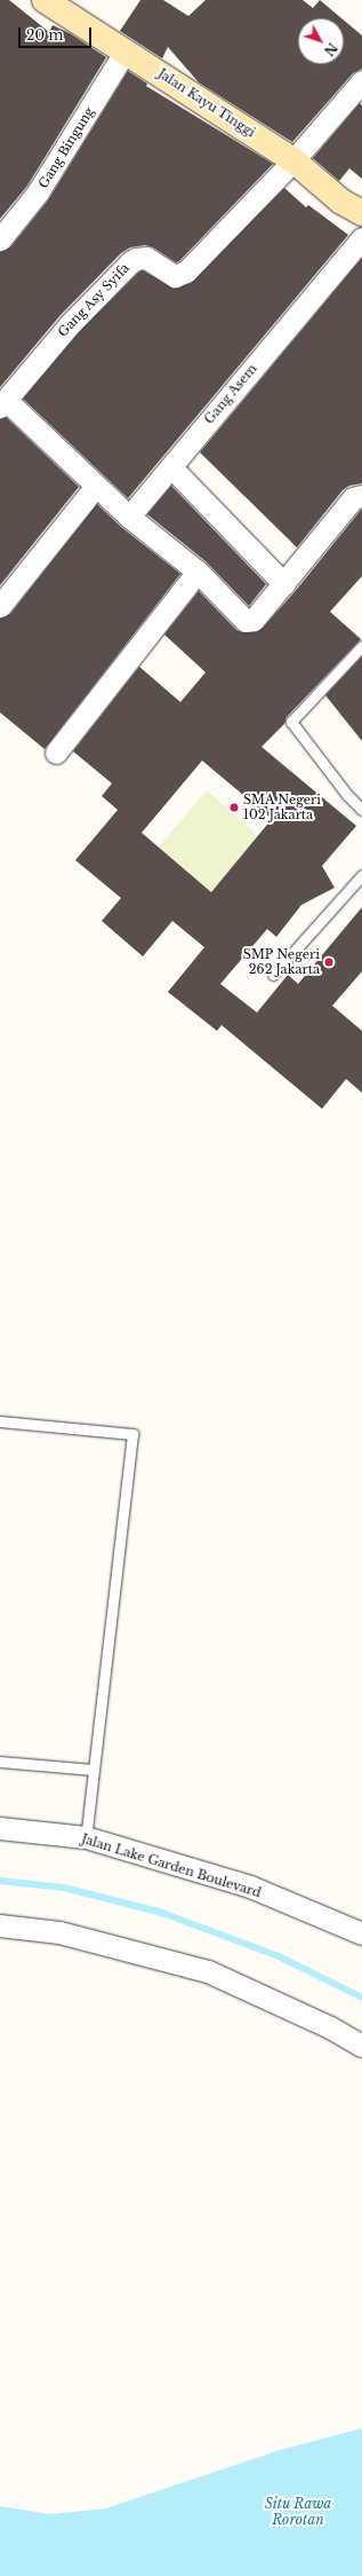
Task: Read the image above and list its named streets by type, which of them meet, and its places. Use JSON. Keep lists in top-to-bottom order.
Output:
{
  "streets": {
    "street": [
      "Jalan Kayu Tinggi",
      "Gang Bingung",
      "Gang Asy Syifa",
      "Gang Asem",
      "Jalan Lake Garden Boulevard"
    ]
  },
  "crossings": [
    ["Jalan Kayu Tinggi", "Gang Bingung"],
    ["Jalan Kayu Tinggi", "Gang Asy Syifa"]
  ],
  "water": ["Situ Rawa Rorotan"],
  "places": ["SMA Negeri 102 Jakarta", "SMP Negeri 262 Jakarta"],
  "scale_bar": "20 m",
  "north": "bottom right"
}
